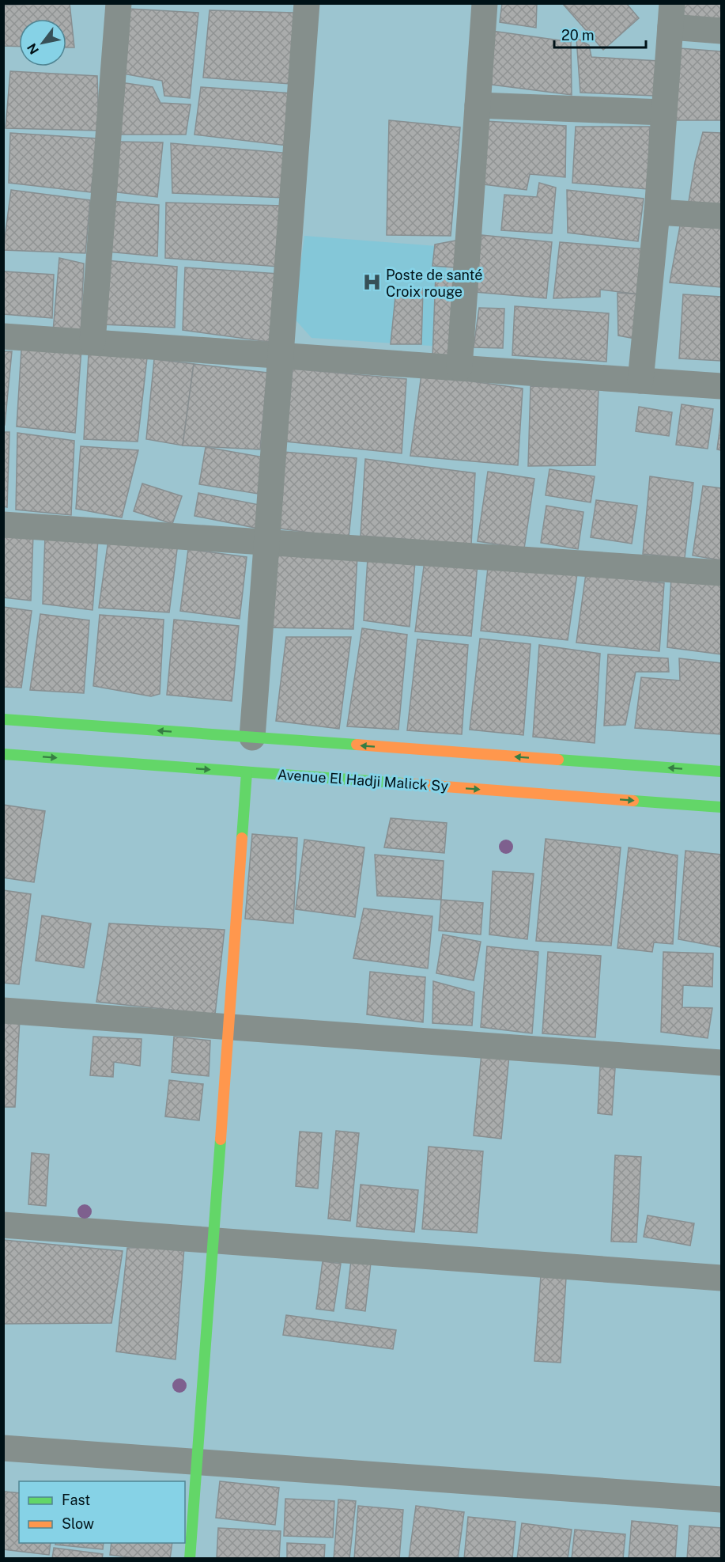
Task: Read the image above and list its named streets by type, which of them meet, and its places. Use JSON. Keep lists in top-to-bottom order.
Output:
{
  "streets": {
    "street": ["Avenue El Hadji Malick Sy"]
  },
  "places": {
    "hospital": ["Poste de santé Croix rouge"]
  },
  "legend": ["Fast", "Slow"],
  "scale_bar": "20 m",
  "north": "bottom left"
}
